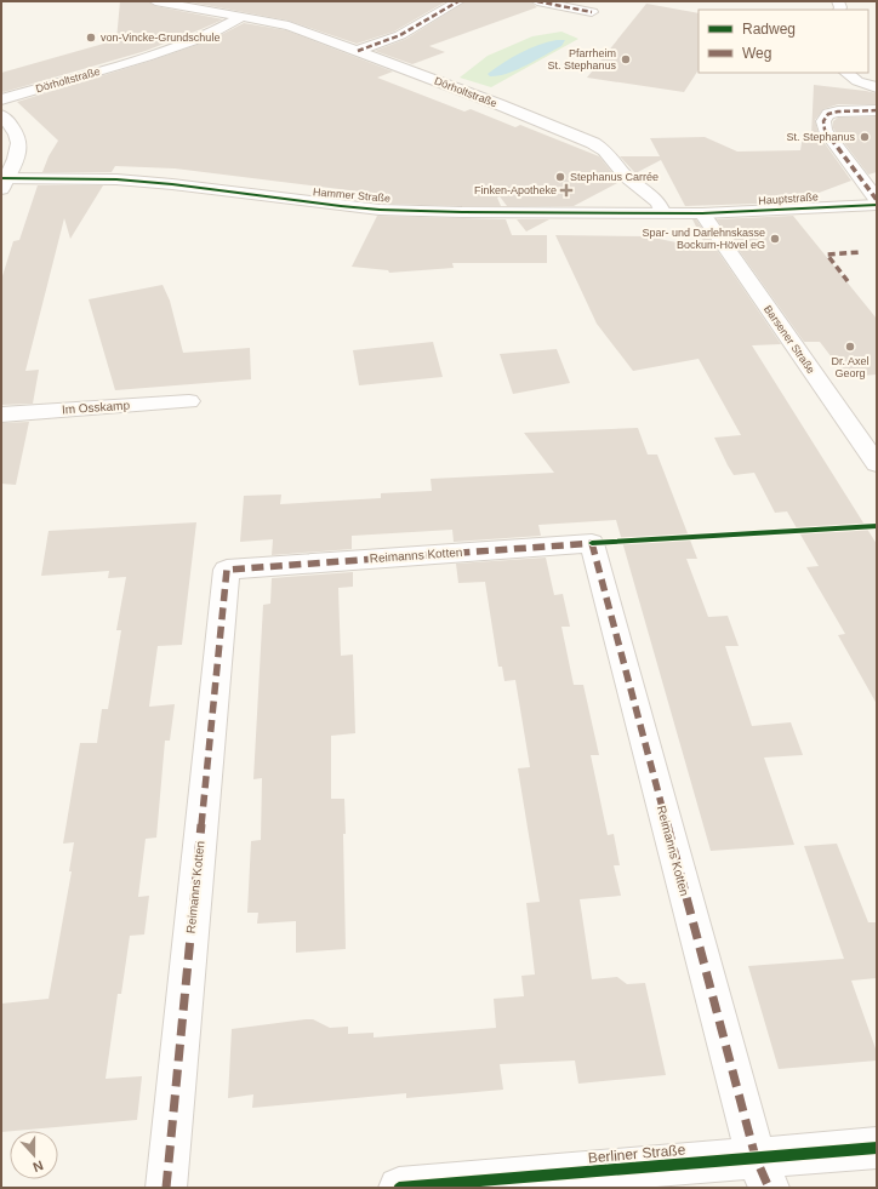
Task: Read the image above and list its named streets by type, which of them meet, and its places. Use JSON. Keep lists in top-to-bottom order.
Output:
{
  "streets": {
    "street": [
      "Dörholtstraße",
      "Hammer Straße",
      "Hauptstraße",
      "Barsener Straße",
      "Im Osskamp",
      "Reimanns Kotten",
      "Berliner Straße"
    ]
  },
  "crossings": [
    ["Dörholtstraße", "Hammer Straße"],
    ["Hammer Straße", "Hauptstraße"],
    ["Hammer Straße", "Barsener Straße"],
    ["Hauptstraße", "Barsener Straße"],
    ["Reimanns Kotten", "Berliner Straße"]
  ],
  "places": {
    "other": [
      "von-Vincke-Grundschule",
      "Pfarrheim St. Stephanus",
      "St. Stephanus",
      "Stephanus Carrée",
      "Spar- und Darlehnskasse Bockum-Hövel eG",
      "Dr. Axel Georg"
    ],
    "health": ["Finken-Apotheke"]
  },
  "legend": ["Radweg", "Weg"],
  "north": "bottom"
}
